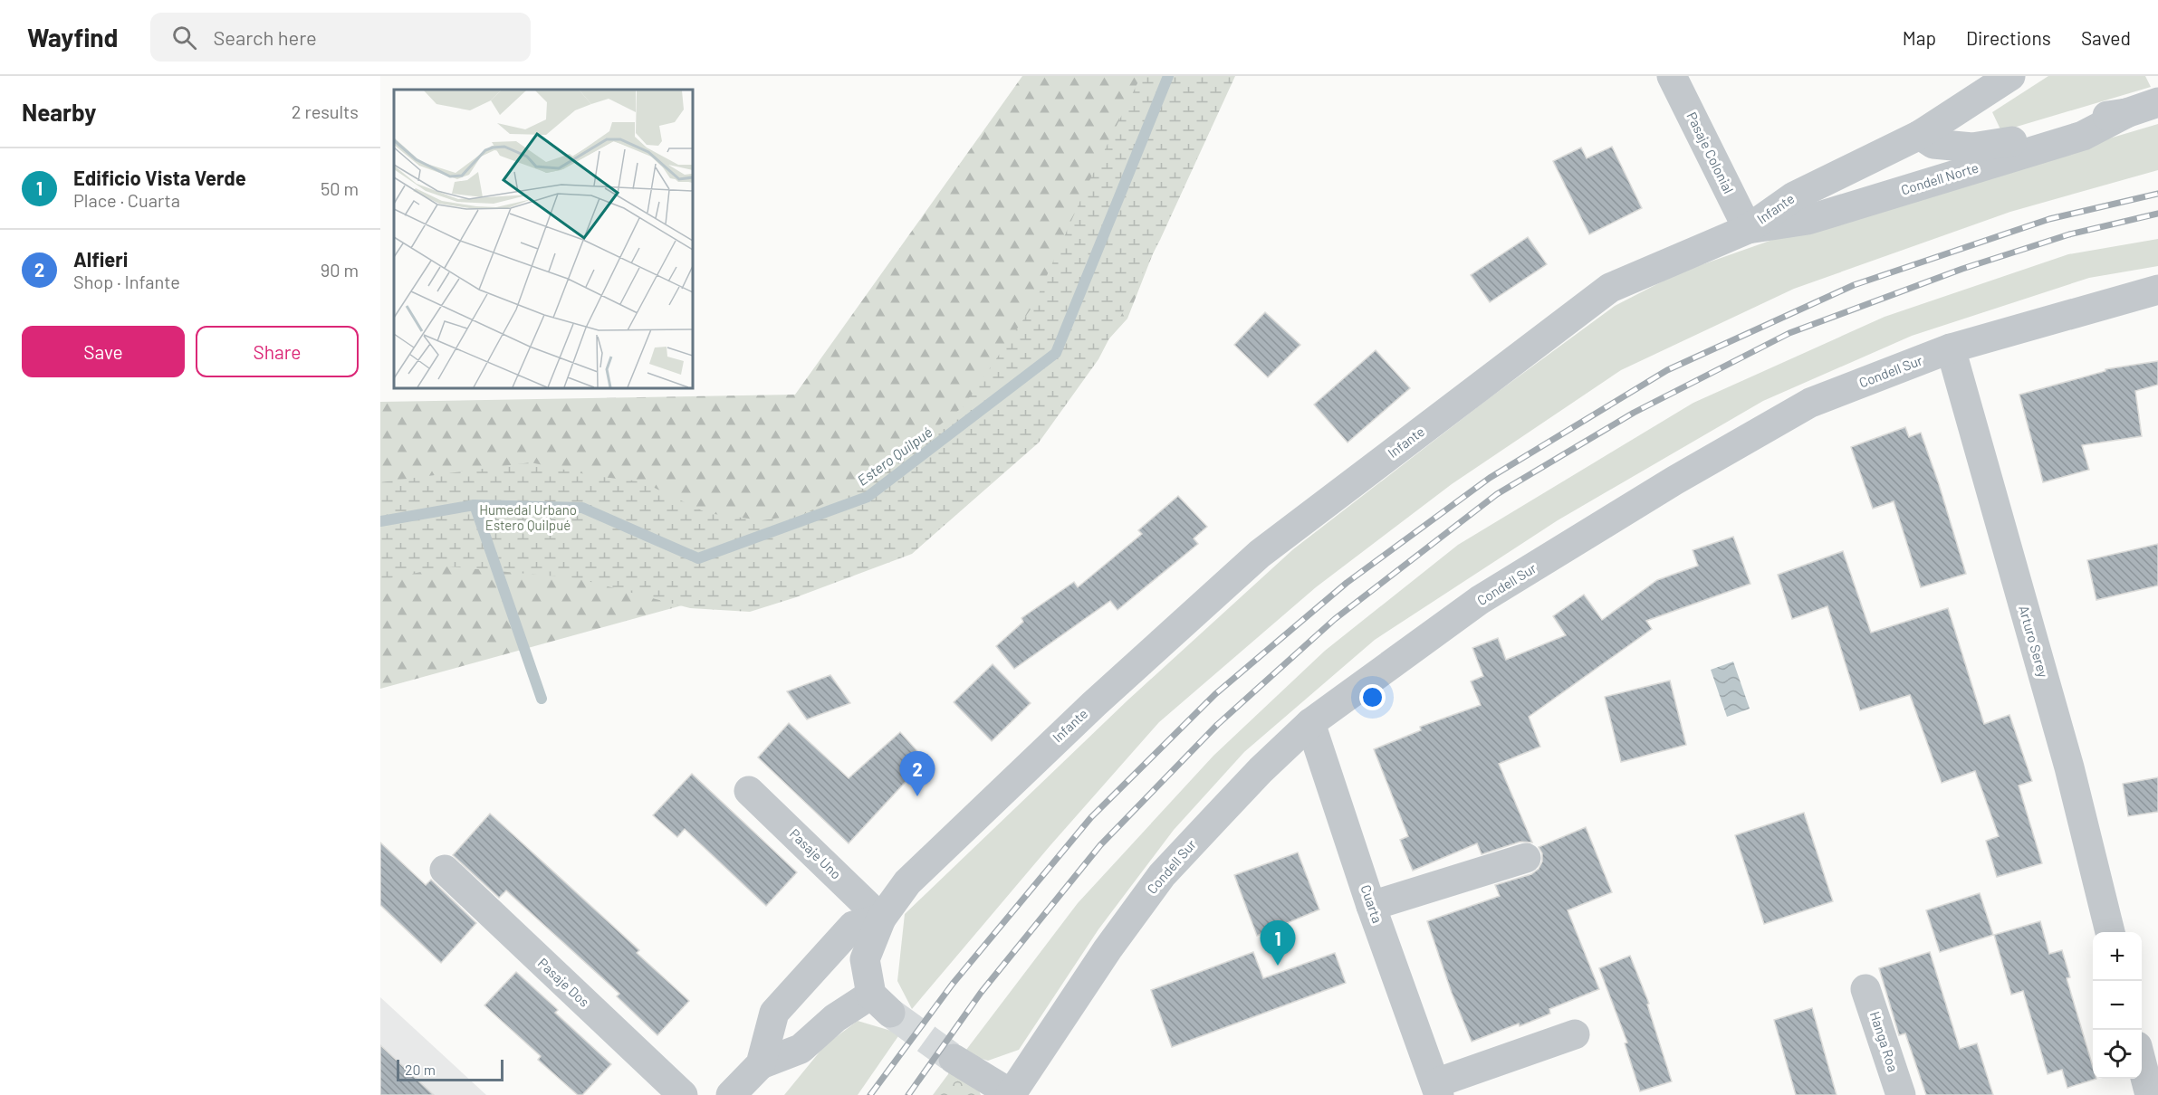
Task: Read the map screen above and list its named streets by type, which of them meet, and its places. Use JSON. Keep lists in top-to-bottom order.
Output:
{
  "streets": {
    "street": [
      "Pasaje Colonial",
      "Condell Norte",
      "Infante",
      "Condell Sur",
      "Arturo Serey",
      "Pasaje Uno",
      "Cuarta",
      "Pasaje Dos",
      "Hanga Roa"
    ]
  },
  "crossings": [
    ["Pasaje Colonial", "Condell Norte"],
    ["Pasaje Colonial", "Infante"],
    ["Condell Norte", "Infante"],
    ["Infante", "Pasaje Uno"],
    ["Condell Sur", "Arturo Serey"],
    ["Condell Sur", "Cuarta"]
  ],
  "water": ["Estero Quilpué"],
  "parks": ["Humedal Urbano Estero Quilpué"],
  "scale_bar": "20 m",
  "page": {
    "header": "Wayfind",
    "search": "Search here",
    "nav": ["Map", "Directions", "Saved"],
    "heading": ["Nearby", "2 results"],
    "list": [
      {
        "mark": "1",
        "name": "Edificio Vista Verde",
        "note": "Place · Cuarta",
        "value": "50 m"
      },
      {
        "mark": "2",
        "name": "Alfieri",
        "note": "Shop · Infante",
        "value": "90 m"
      }
    ],
    "buttons": ["Save", "Share"],
    "pins": ["2", "1"],
    "map_buttons": ["+", "−"],
    "scale": "20 m"
  }
}
